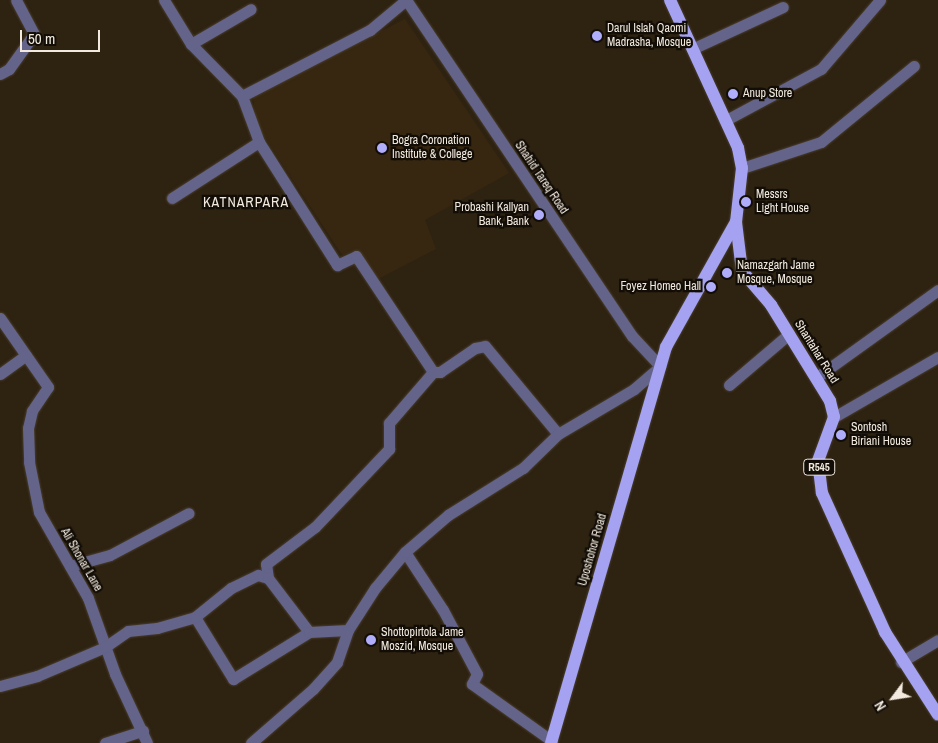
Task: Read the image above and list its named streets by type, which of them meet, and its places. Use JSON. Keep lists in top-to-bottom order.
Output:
{
  "streets": {
    "main road": ["Shantahar Road", "R545", "Uposhohor Road"],
    "street": ["Shahid Tareq Road", "Ali Shonar Lane"]
  },
  "crossings": [
    ["Shahid Tareq Road", "Uposhohor Road"],
    ["Shantahar Road", "R545"],
    ["Shantahar Road", "Uposhohor Road"]
  ],
  "districts": ["KATNARPARA"],
  "places": [
    "Darul Islah Qaomi Madrasha, Mosque",
    "Anup Store",
    "Bogra Coronation Institute & College",
    "Messrs Light House",
    "Probashi Kallyan Bank, Bank",
    "Namazgarh Jame Mosque, Mosque",
    "Foyez Homeo Hall",
    "Sontosh Biriani House",
    "Shottopirtola Jame Moszid, Mosque"
  ],
  "scale_bar": "50 m",
  "north": "bottom left"
}
